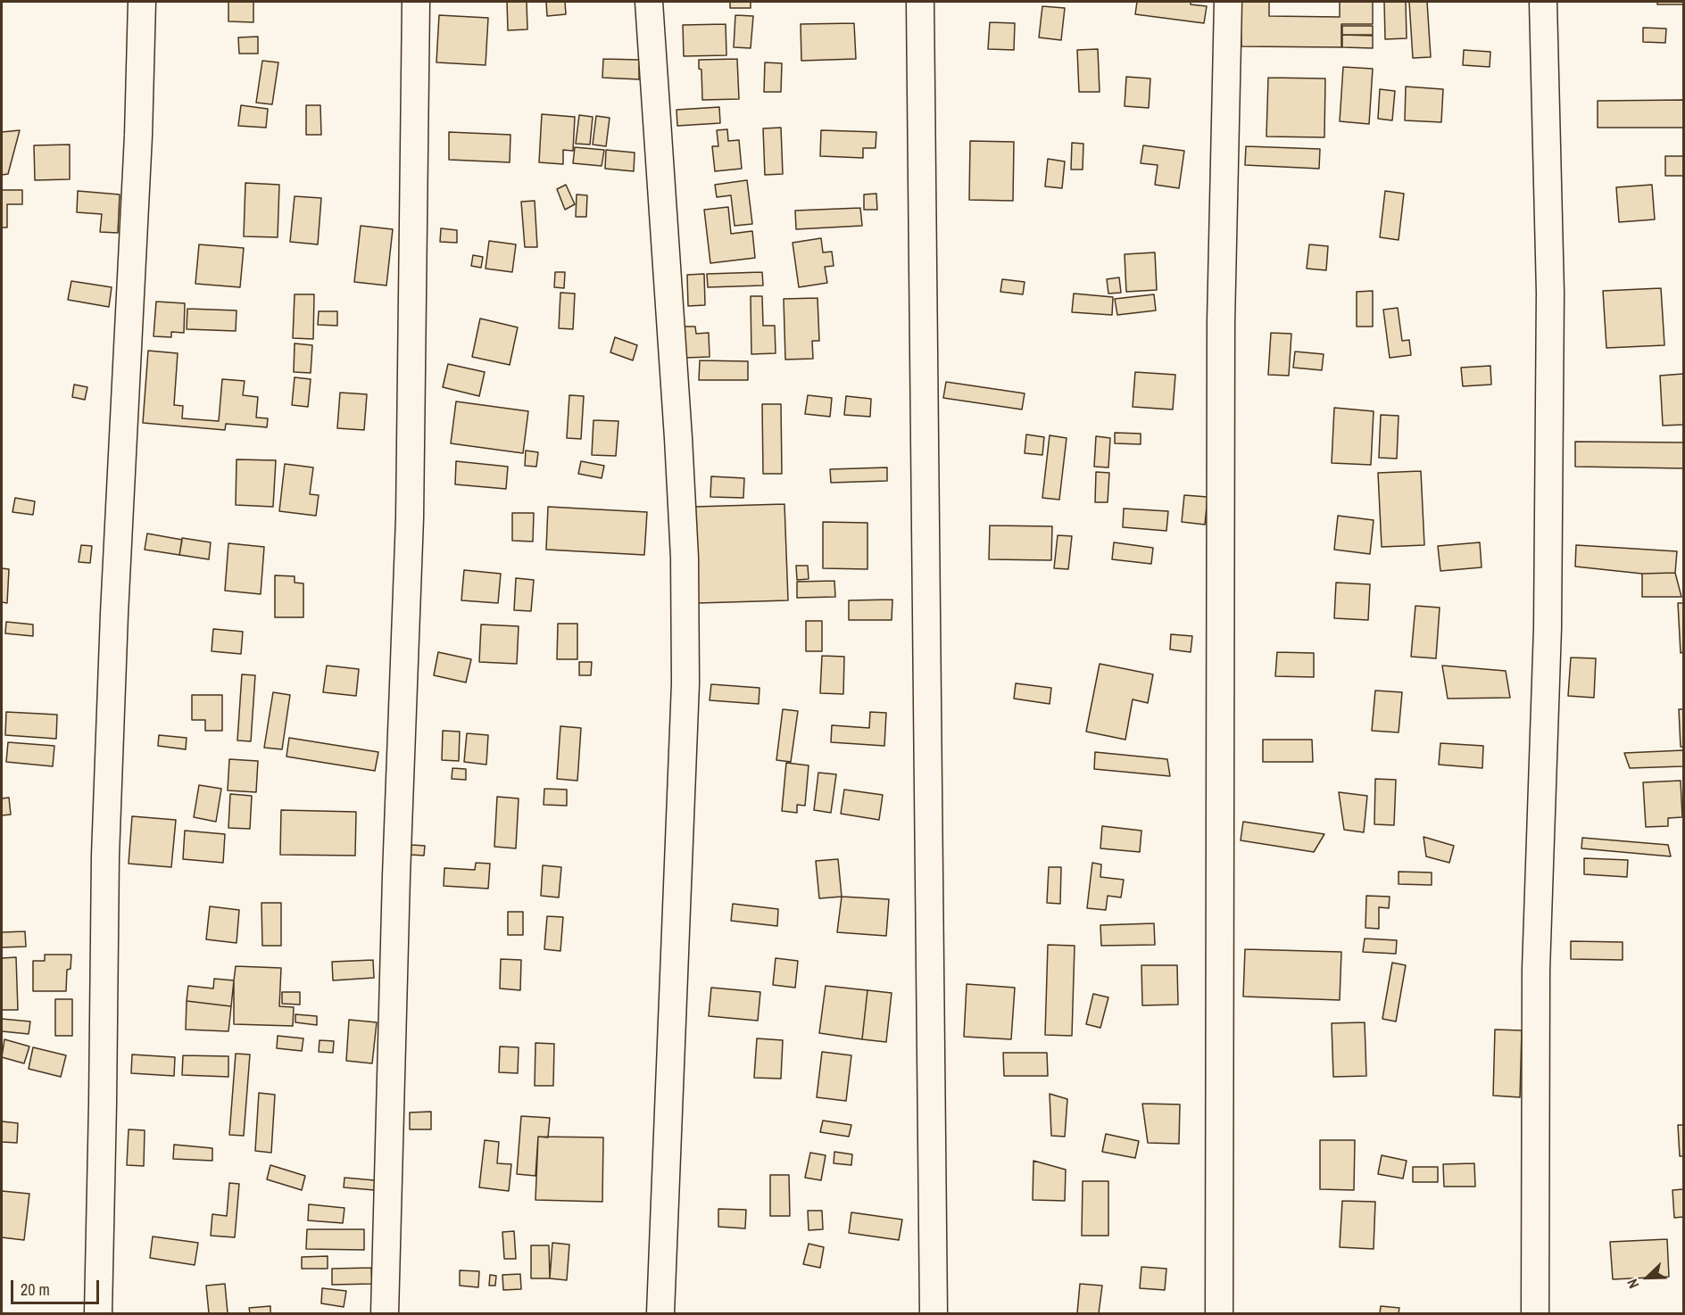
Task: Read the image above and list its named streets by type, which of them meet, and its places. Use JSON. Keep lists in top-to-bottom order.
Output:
{
  "scale_bar": "20 m",
  "north": "bottom left"
}
